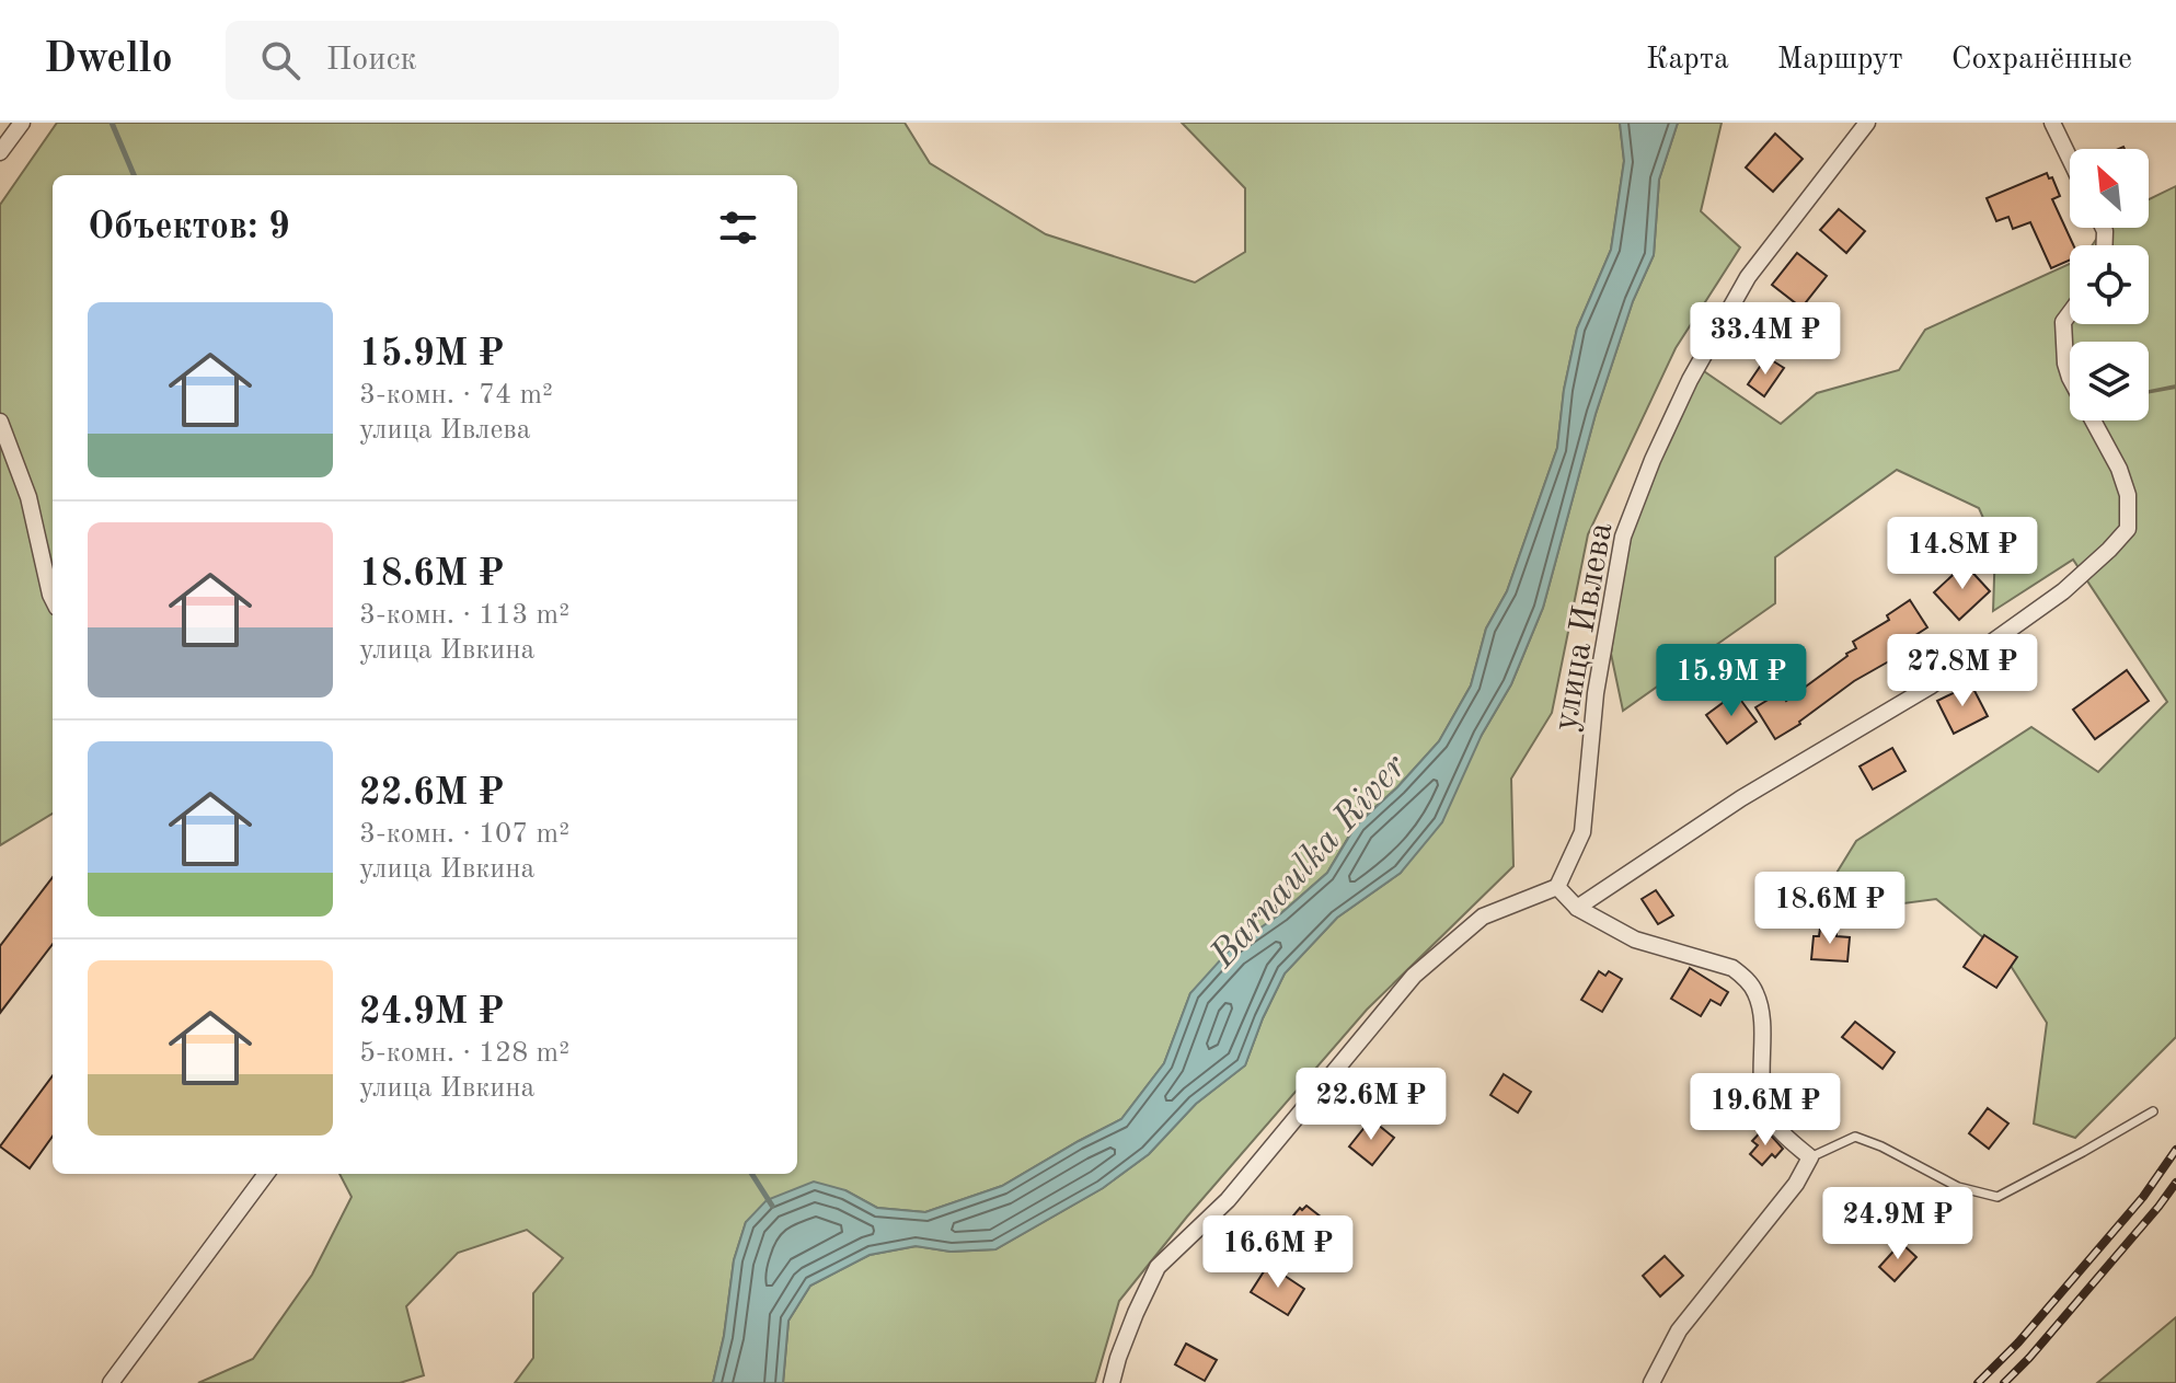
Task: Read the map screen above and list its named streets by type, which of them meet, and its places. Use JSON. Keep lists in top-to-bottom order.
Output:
{
  "streets": {
    "street": ["улица Ивлева"]
  },
  "water": ["Barnaulka River"],
  "north": "top left",
  "page": {
    "header": "Dwello",
    "search": "Поиск",
    "nav": ["Карта", "Маршрут", "Сохранённые"],
    "heading": "Объектов: 9",
    "list": [
      {
        "name": "15.9M ₽",
        "note": "3-комн. · 74 m² · улица Ивлева"
      },
      {
        "name": "18.6M ₽",
        "note": "3-комн. · 113 m² · улица Ивкина"
      },
      {
        "name": "22.6M ₽",
        "note": "3-комн. · 107 m² · улица Ивкина"
      },
      {
        "name": "24.9M ₽",
        "note": "5-комн. · 128 m² · улица Ивкина"
      }
    ],
    "price": [
      "33.4M ₽",
      "14.8M ₽",
      "27.8M ₽",
      "15.9M ₽",
      "18.6M ₽",
      "22.6M ₽",
      "19.6M ₽",
      "24.9M ₽",
      "16.6M ₽"
    ]
  }
}
